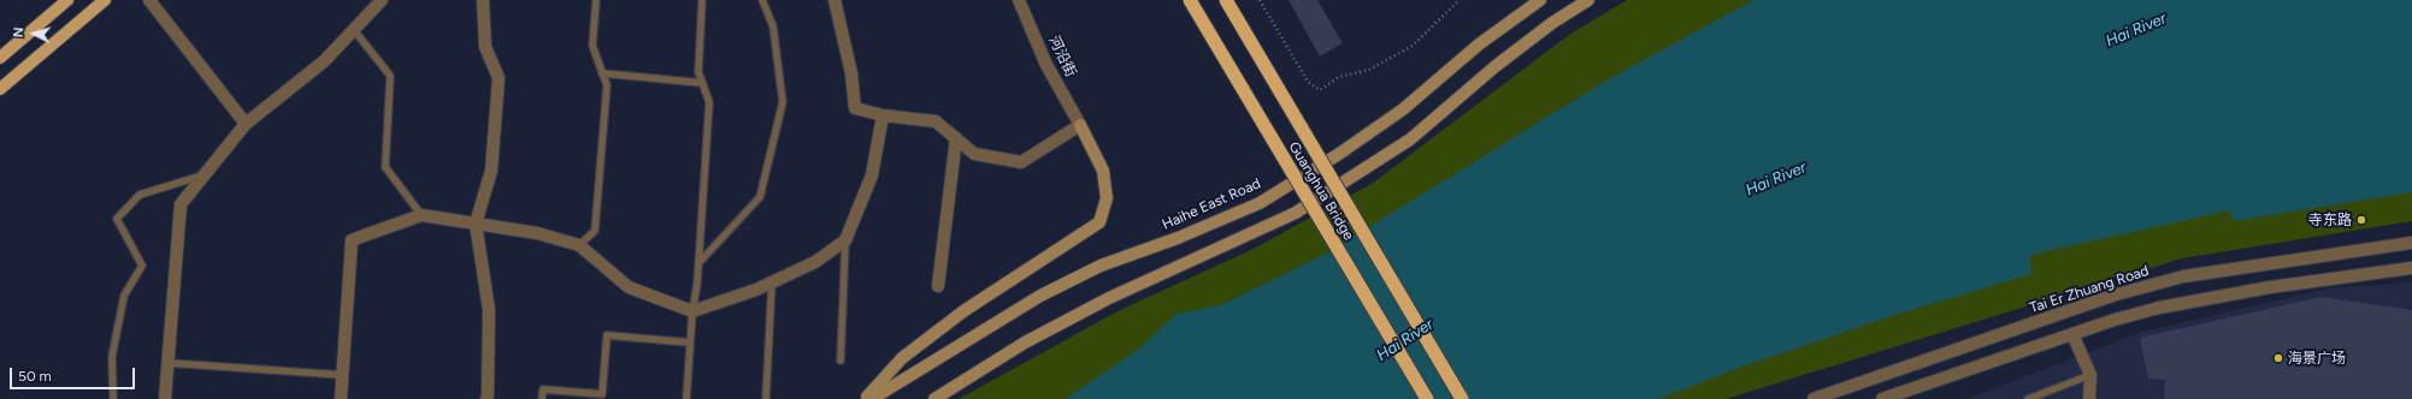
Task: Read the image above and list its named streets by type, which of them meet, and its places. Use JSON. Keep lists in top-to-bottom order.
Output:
{
  "streets": {
    "highway": ["Guanghua Bridge"],
    "main road": ["Haihe East Road"],
    "street": ["河沿街", "Tai Er Zhuang Road"]
  },
  "water": ["Hai River"],
  "places": ["寺东路", "海景广场"],
  "scale_bar": "50 m",
  "north": "left"
}
